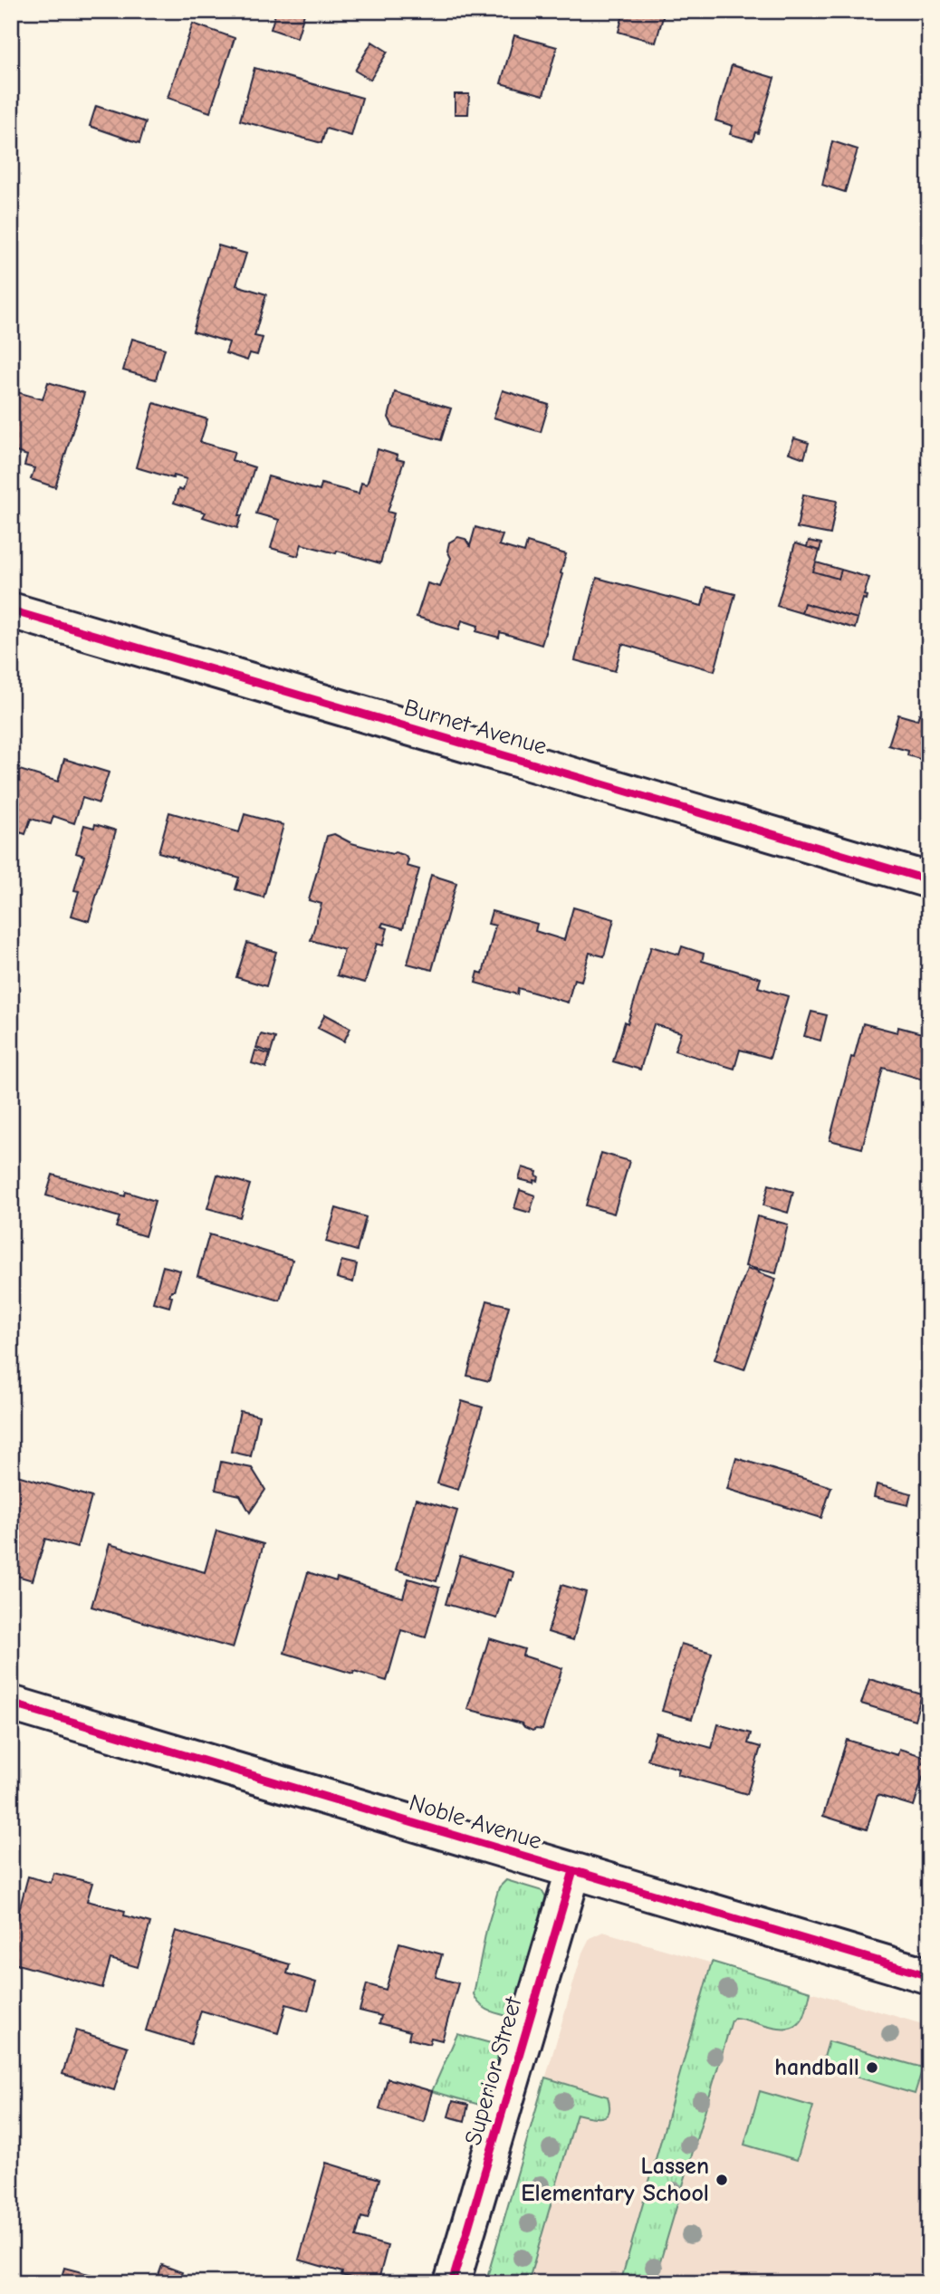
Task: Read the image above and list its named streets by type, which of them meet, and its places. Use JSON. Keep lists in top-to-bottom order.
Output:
{
  "streets": {
    "street": ["Burnet Avenue", "Noble Avenue", "Superior Street"]
  },
  "crossings": [
    ["Noble Avenue", "Superior Street"]
  ],
  "places": ["handball", "Lassen Elementary School"]
}
